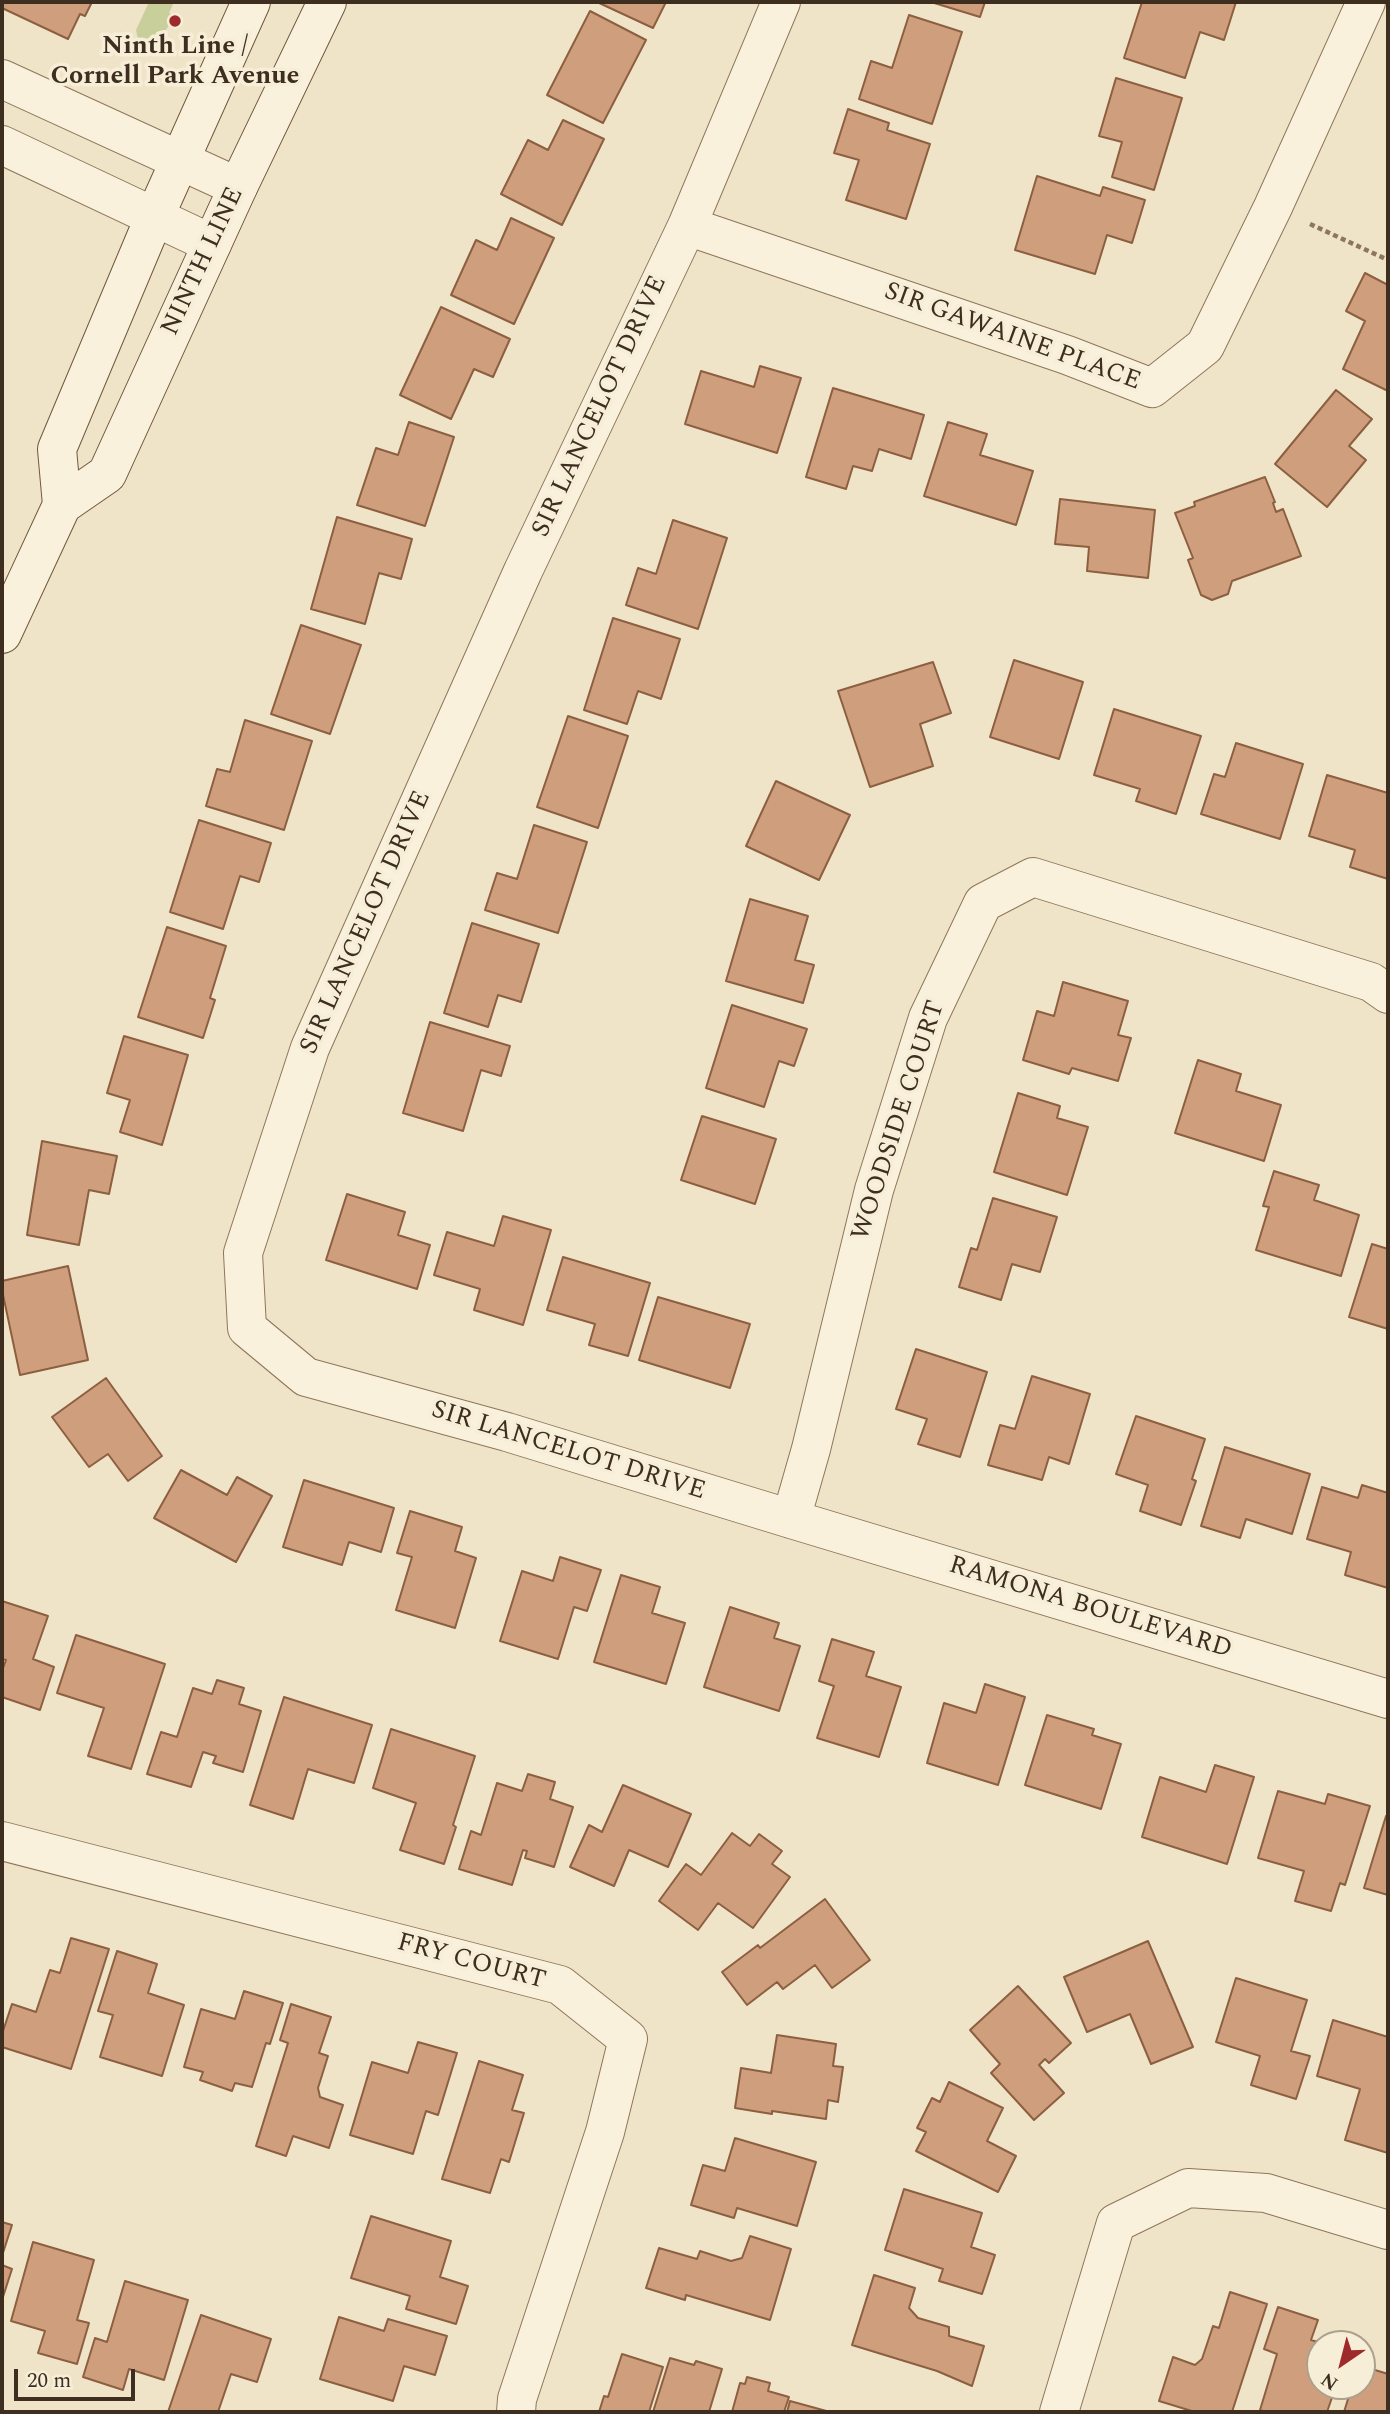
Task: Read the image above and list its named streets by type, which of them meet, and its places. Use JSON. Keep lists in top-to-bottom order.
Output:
{
  "streets": {
    "street": [
      "NINTH LINE",
      "SIR GAWAINE PLACE",
      "SIR LANCELOT DRIVE",
      "WOODSIDE COURT",
      "RAMONA BOULEVARD",
      "FRY COURT"
    ]
  },
  "crossings": [
    ["SIR GAWAINE PLACE", "SIR LANCELOT DRIVE"],
    ["SIR LANCELOT DRIVE", "WOODSIDE COURT"],
    ["SIR LANCELOT DRIVE", "RAMONA BOULEVARD"],
    ["WOODSIDE COURT", "RAMONA BOULEVARD"]
  ],
  "places": ["Ninth Line / Cornell Park Avenue"],
  "scale_bar": "20 m",
  "north": "bottom left"
}
